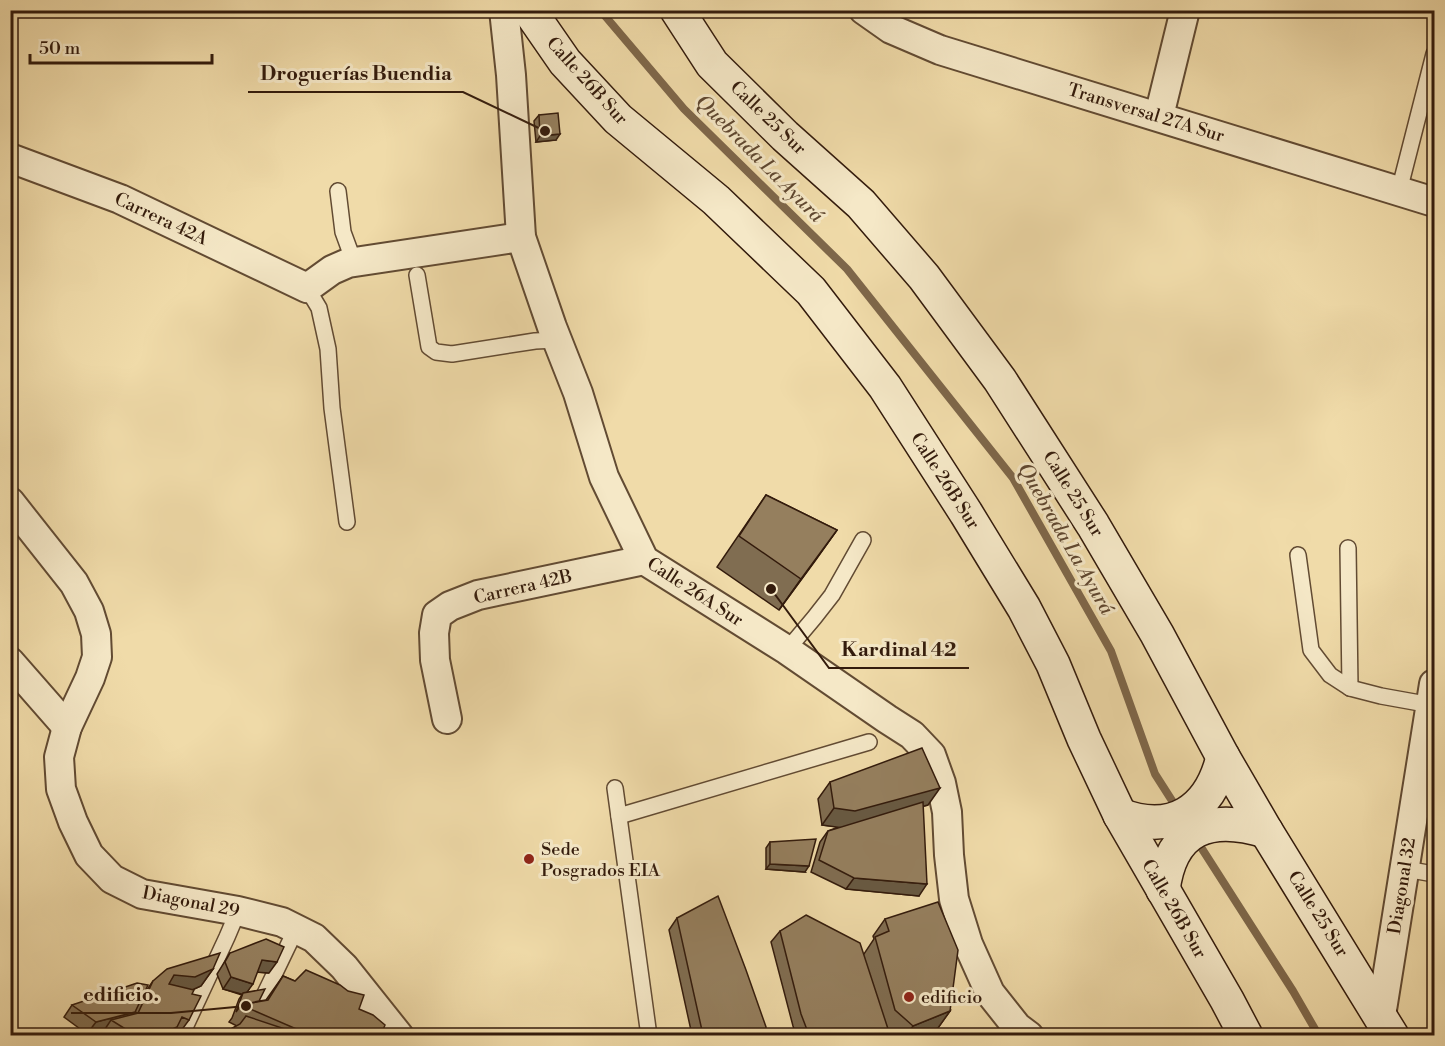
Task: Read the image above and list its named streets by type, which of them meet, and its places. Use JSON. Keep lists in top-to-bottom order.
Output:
{
  "streets": {
    "main road": ["Calle 26B Sur", "Calle 25 Sur"],
    "street": [
      "Transversal 27A Sur",
      "Carrera 42A",
      "Carrera 42B",
      "Calle 26A Sur",
      "Diagonal 32",
      "Diagonal 29"
    ]
  },
  "crossings": [
    ["Calle 25 Sur", "Diagonal 32"],
    ["Carrera 42B", "Calle 26A Sur"]
  ],
  "water": ["Quebrada La Ayurá"],
  "places": [
    "Droguerías Buendia",
    "Kardinal 42",
    "Sede Posgrados EIA",
    "edificio",
    "edificio."
  ],
  "scale_bar": "50 m"
}
